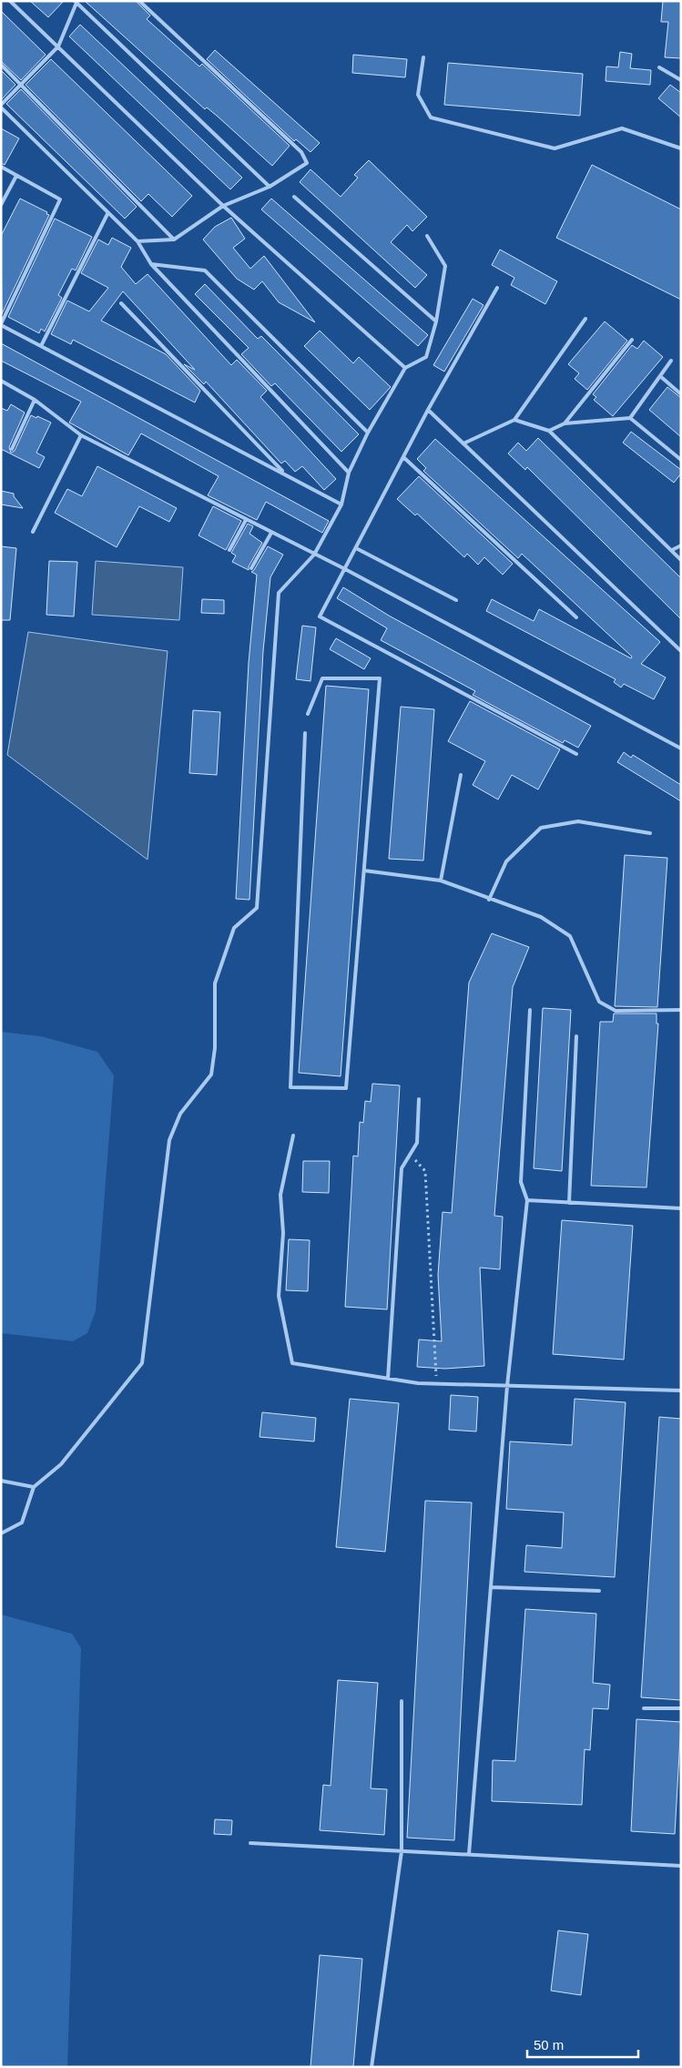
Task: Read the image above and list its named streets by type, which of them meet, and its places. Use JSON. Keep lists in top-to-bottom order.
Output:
{
  "scale_bar": "50 m"
}
